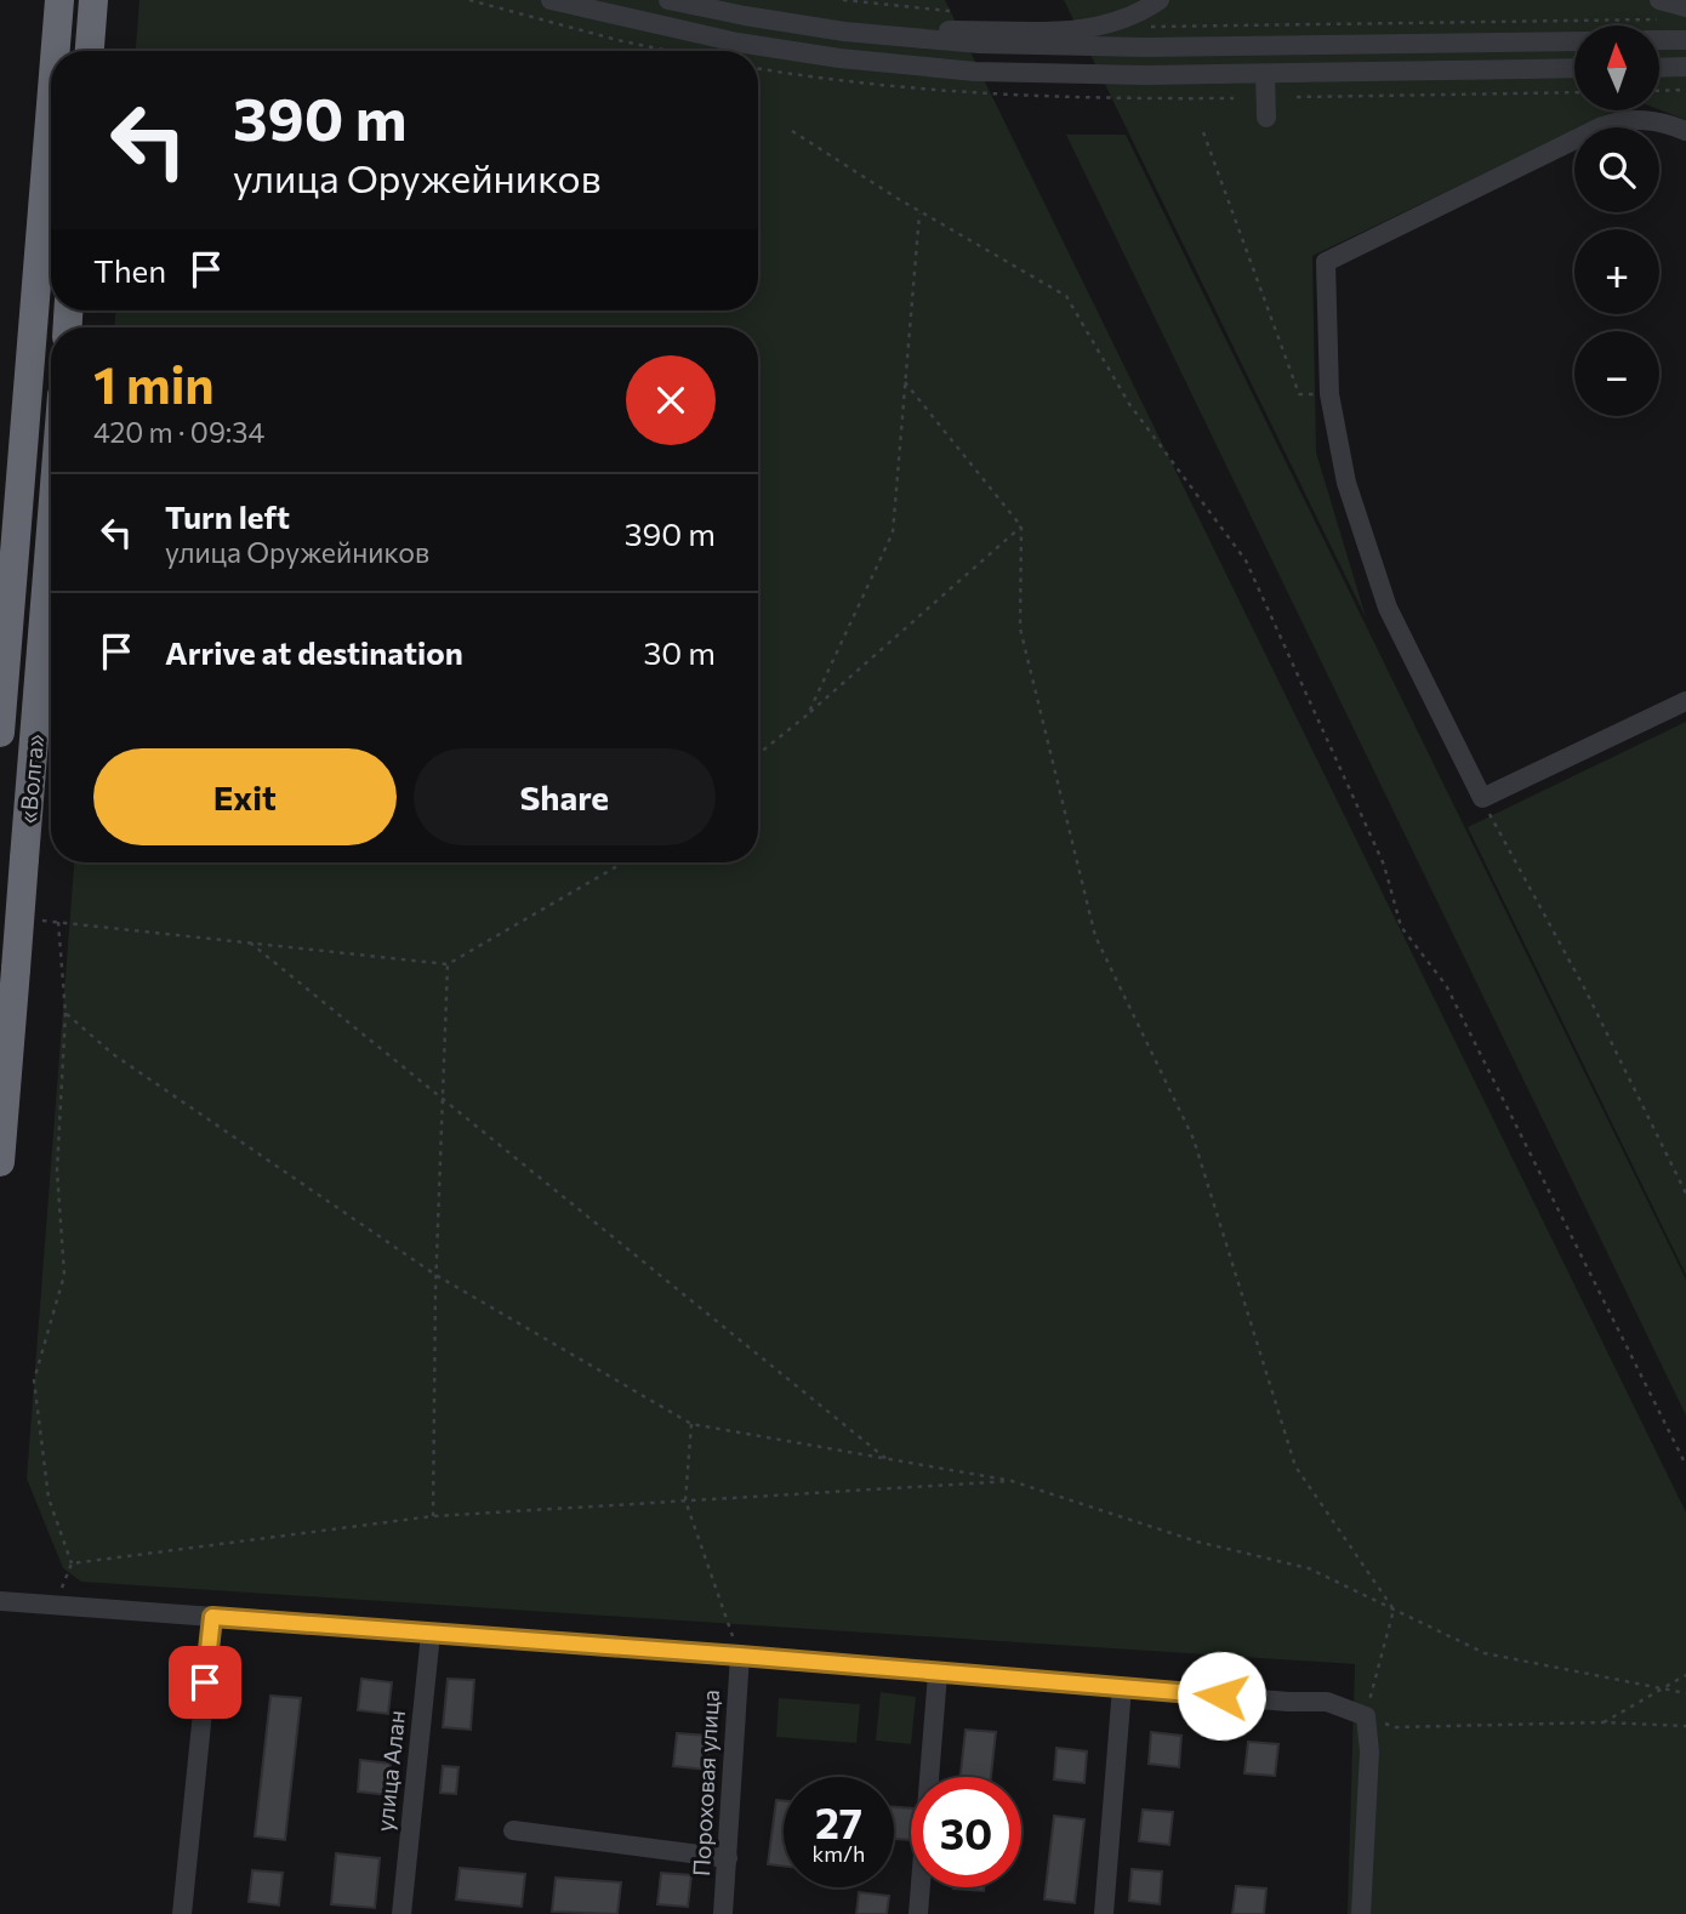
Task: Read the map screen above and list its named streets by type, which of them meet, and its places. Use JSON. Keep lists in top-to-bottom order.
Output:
{
  "streets": {
    "highway": ["«Волга»"],
    "street": ["улица Алан", "Пороховая улица"]
  },
  "north": "top",
  "page": {
    "map_buttons": ["+", "−"],
    "turn": ["390 m", "улица Оружейников"],
    "then": "Then",
    "heading": ["1 min", "420 m · 09:34"],
    "list": [
      {
        "name": "Turn left",
        "note": "улица Оружейников",
        "value": "390 m"
      },
      {
        "name": "Arrive at destination",
        "value": "30 m"
      }
    ],
    "buttons": ["Exit", "Share"],
    "speed": "27 km/h",
    "limit": "30"
  }
}
